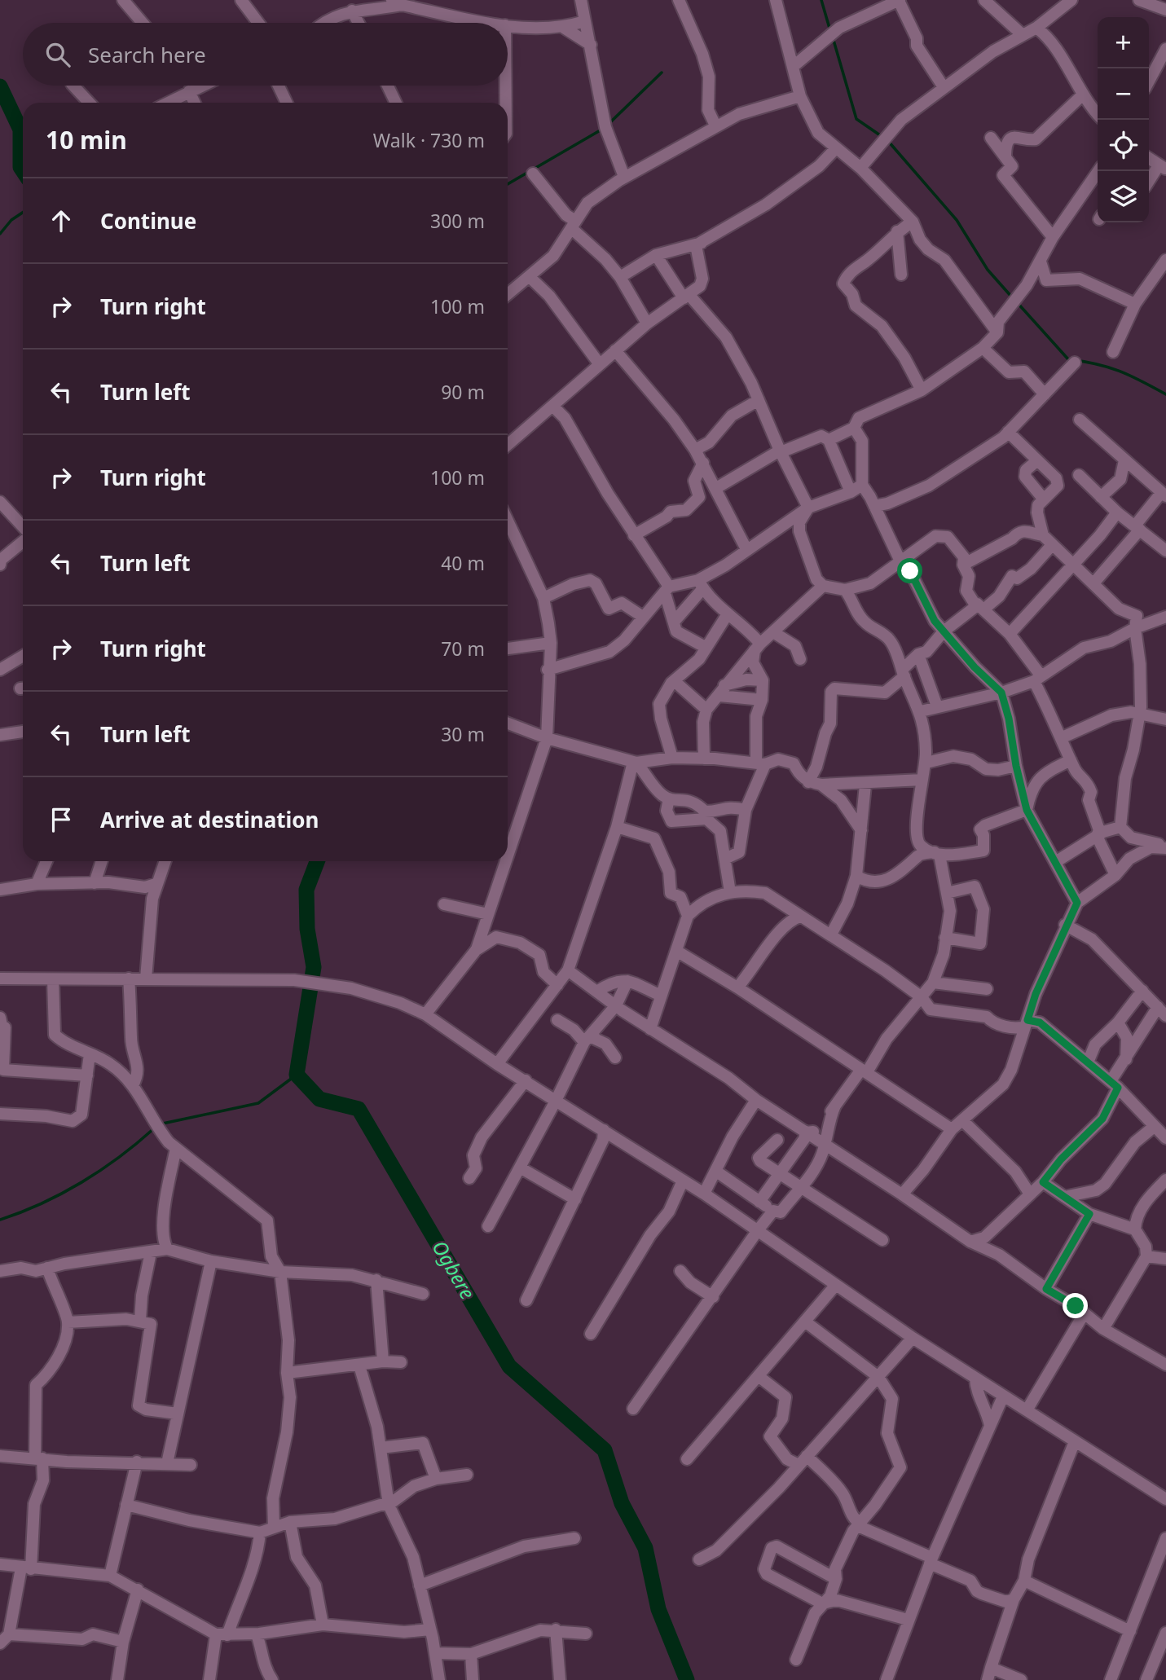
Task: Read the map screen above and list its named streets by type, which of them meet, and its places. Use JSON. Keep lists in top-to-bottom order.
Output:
{
  "water": ["Ogbere"],
  "page": {
    "map_buttons": ["+", "−"],
    "search": "Search here",
    "heading": ["10 min", "Walk · 730 m"],
    "list": [
      ["Continue", "300 m"],
      ["Turn right", "100 m"],
      ["Turn left", "90 m"],
      ["Turn right", "100 m"],
      ["Turn left", "40 m"],
      ["Turn right", "70 m"],
      ["Turn left", "30 m"],
      "Arrive at destination"
    ]
  }
}
